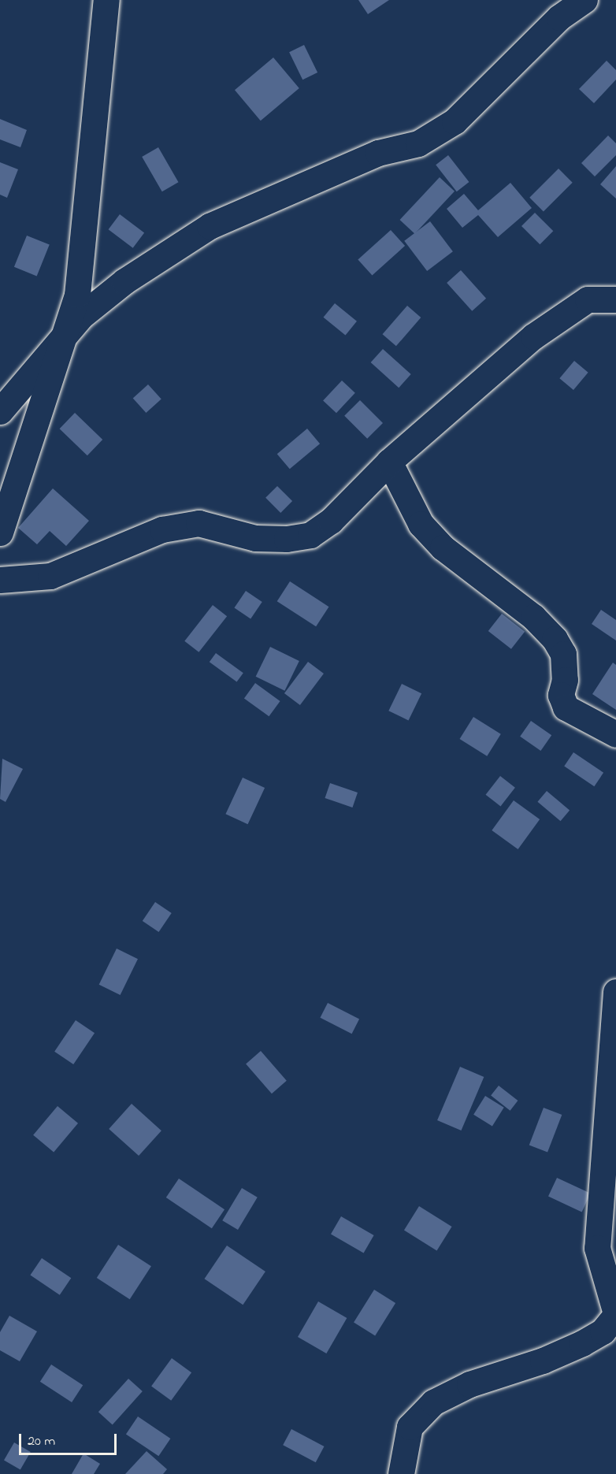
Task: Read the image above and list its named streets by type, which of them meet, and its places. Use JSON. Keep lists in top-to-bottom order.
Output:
{
  "scale_bar": "20 m"
}
